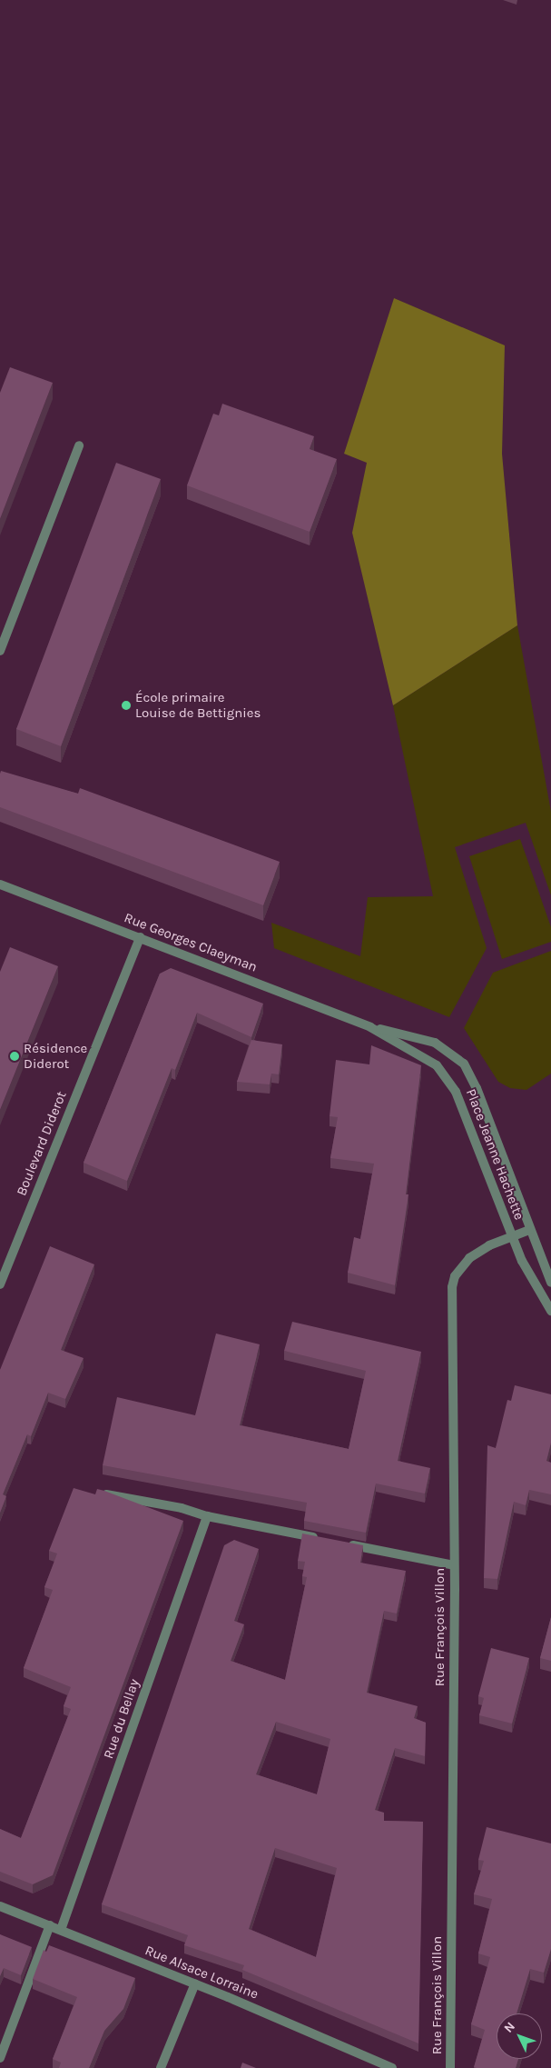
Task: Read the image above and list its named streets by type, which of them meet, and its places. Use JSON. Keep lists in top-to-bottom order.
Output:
{
  "streets": {
    "street": [
      "Rue Georges Claeyman",
      "Boulevard Diderot",
      "Place Jeanne Hachette",
      "Rue François Villon",
      "Rue du Bellay",
      "Rue Alsace Lorraine"
    ]
  },
  "crossings": [
    ["Rue Georges Claeyman", "Boulevard Diderot"],
    ["Rue Georges Claeyman", "Place Jeanne Hachette"],
    ["Place Jeanne Hachette", "Rue François Villon"],
    ["Rue du Bellay", "Rue Alsace Lorraine"]
  ],
  "places": ["École primaire Louise de Bettignies", "Résidence Diderot"],
  "north": "top left"
}
